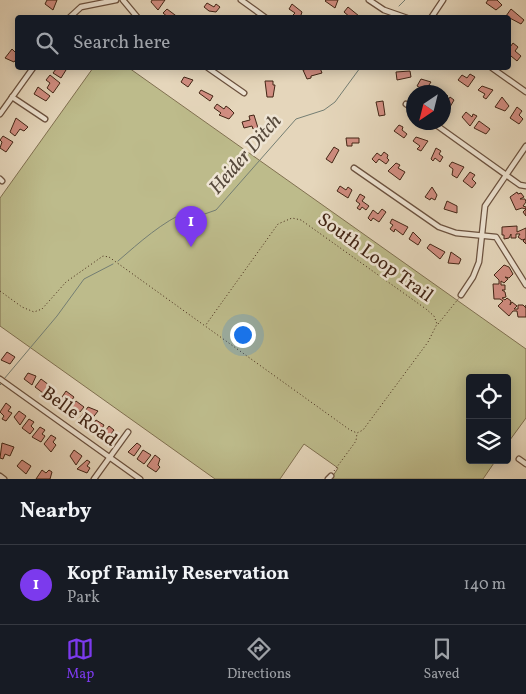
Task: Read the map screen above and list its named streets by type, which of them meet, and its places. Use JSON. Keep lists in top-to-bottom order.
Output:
{
  "streets": {
    "street": ["Belle Road"],
    "path": ["South Loop Trail"]
  },
  "water": ["Heider Ditch"],
  "north": "bottom left",
  "page": {
    "search": "Search here",
    "pins": "1",
    "heading": "Nearby",
    "list": [
      {
        "mark": "1",
        "name": "Kopf Family Reservation",
        "note": "Park",
        "value": "140 m"
      }
    ],
    "nav": ["Map", "Directions", "Saved"]
  }
}
